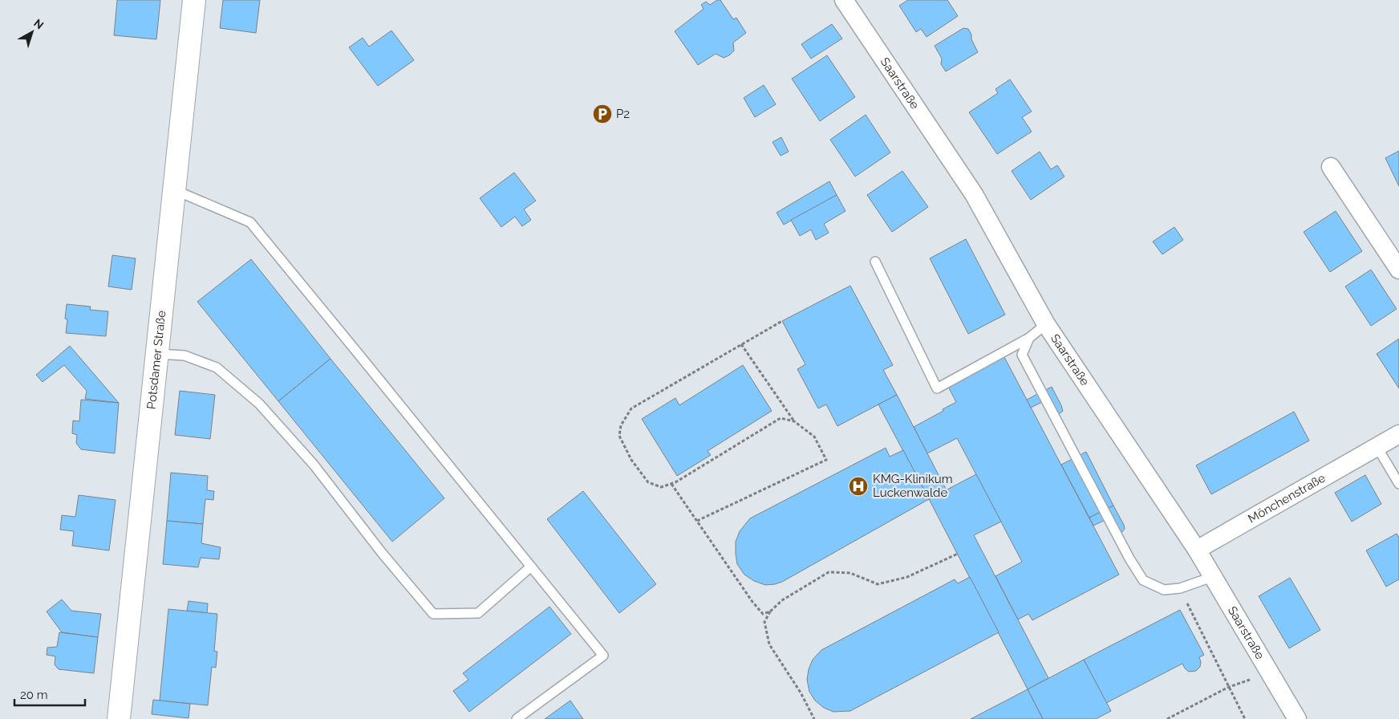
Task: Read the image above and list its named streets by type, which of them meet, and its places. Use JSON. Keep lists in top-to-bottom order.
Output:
{
  "streets": {
    "street": ["Saarstraße", "Potsdamer Straße", "Mönchenstraße"]
  },
  "crossings": [
    ["Saarstraße", "Mönchenstraße"]
  ],
  "places": {
    "parking": ["P2"],
    "hospital": ["KMG-Klinikum Luckenwalde"]
  },
  "scale_bar": "20 m",
  "north": "top right"
}
